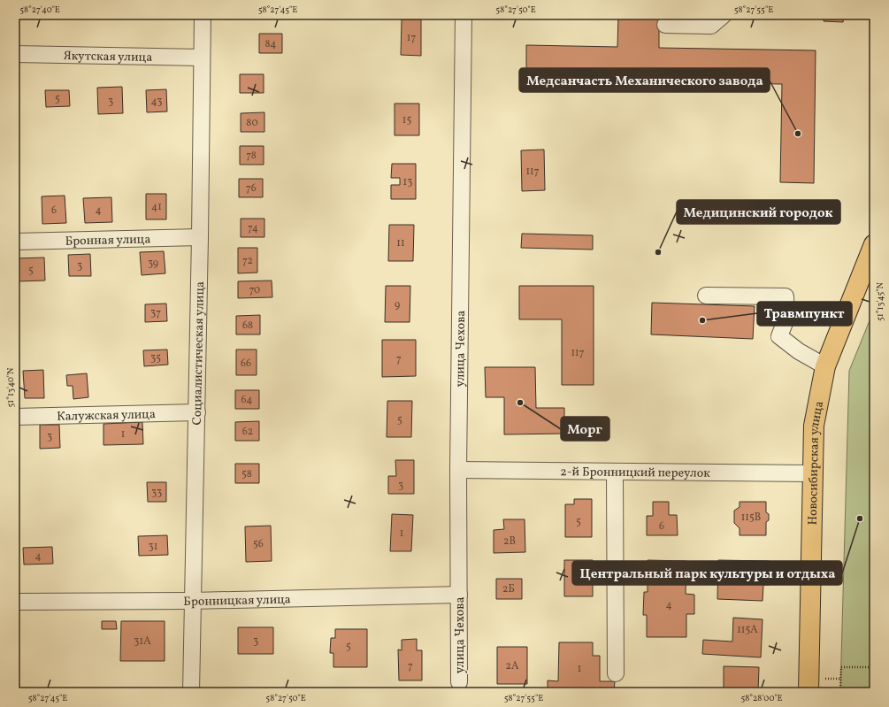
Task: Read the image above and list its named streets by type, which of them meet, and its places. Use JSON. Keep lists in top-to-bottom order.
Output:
{
  "streets": {
    "main road": ["Новосибирская улица"],
    "street": [
      "Якутская улица",
      "Бронная улица",
      "улица Чехова",
      "Социалистическая улица",
      "Калужская улица",
      "2-й Бронницкий переулок",
      "Бронницкая улица"
    ]
  },
  "crossings": [
    ["Якутская улица", "Социалистическая улица"],
    ["Бронная улица", "Социалистическая улица"],
    ["улица Чехова", "2-й Бронницкий переулок"],
    ["улица Чехова", "Бронницкая улица"],
    ["Социалистическая улица", "Калужская улица"],
    ["Социалистическая улица", "Бронницкая улица"],
    ["Новосибирская улица", "2-й Бронницкий переулок"]
  ],
  "places": [
    "Медсанчасть Механического завода",
    "Медицинский городок",
    "Травмпункт",
    "Морг",
    "Центральный парк культуры и отдыха"
  ],
  "house_numbers": [
    "17",
    "84",
    "5",
    "3",
    "43",
    "15",
    "80",
    "78",
    "117",
    "13",
    "76",
    "41",
    "6",
    "4",
    "74",
    "11",
    "72",
    "39",
    "3",
    "5",
    "70",
    "9",
    "37",
    "68",
    "117",
    "35",
    "7",
    "66",
    "64",
    "5",
    "62",
    "1",
    "3",
    "58",
    "3",
    "33",
    "115В",
    "5",
    "6",
    "1",
    "2В",
    "56",
    "31",
    "4",
    "2Б",
    "4",
    "115А",
    "31А",
    "3",
    "5",
    "7",
    "2А",
    "1"
  ],
  "coordinates": [
    "58°27'40\"E",
    "58°27'45\"E",
    "58°27'50\"E",
    "58°27'55\"E",
    "51°13'45\"N",
    "51°13'40\"N",
    "58°28'00\"E"
  ]
}
